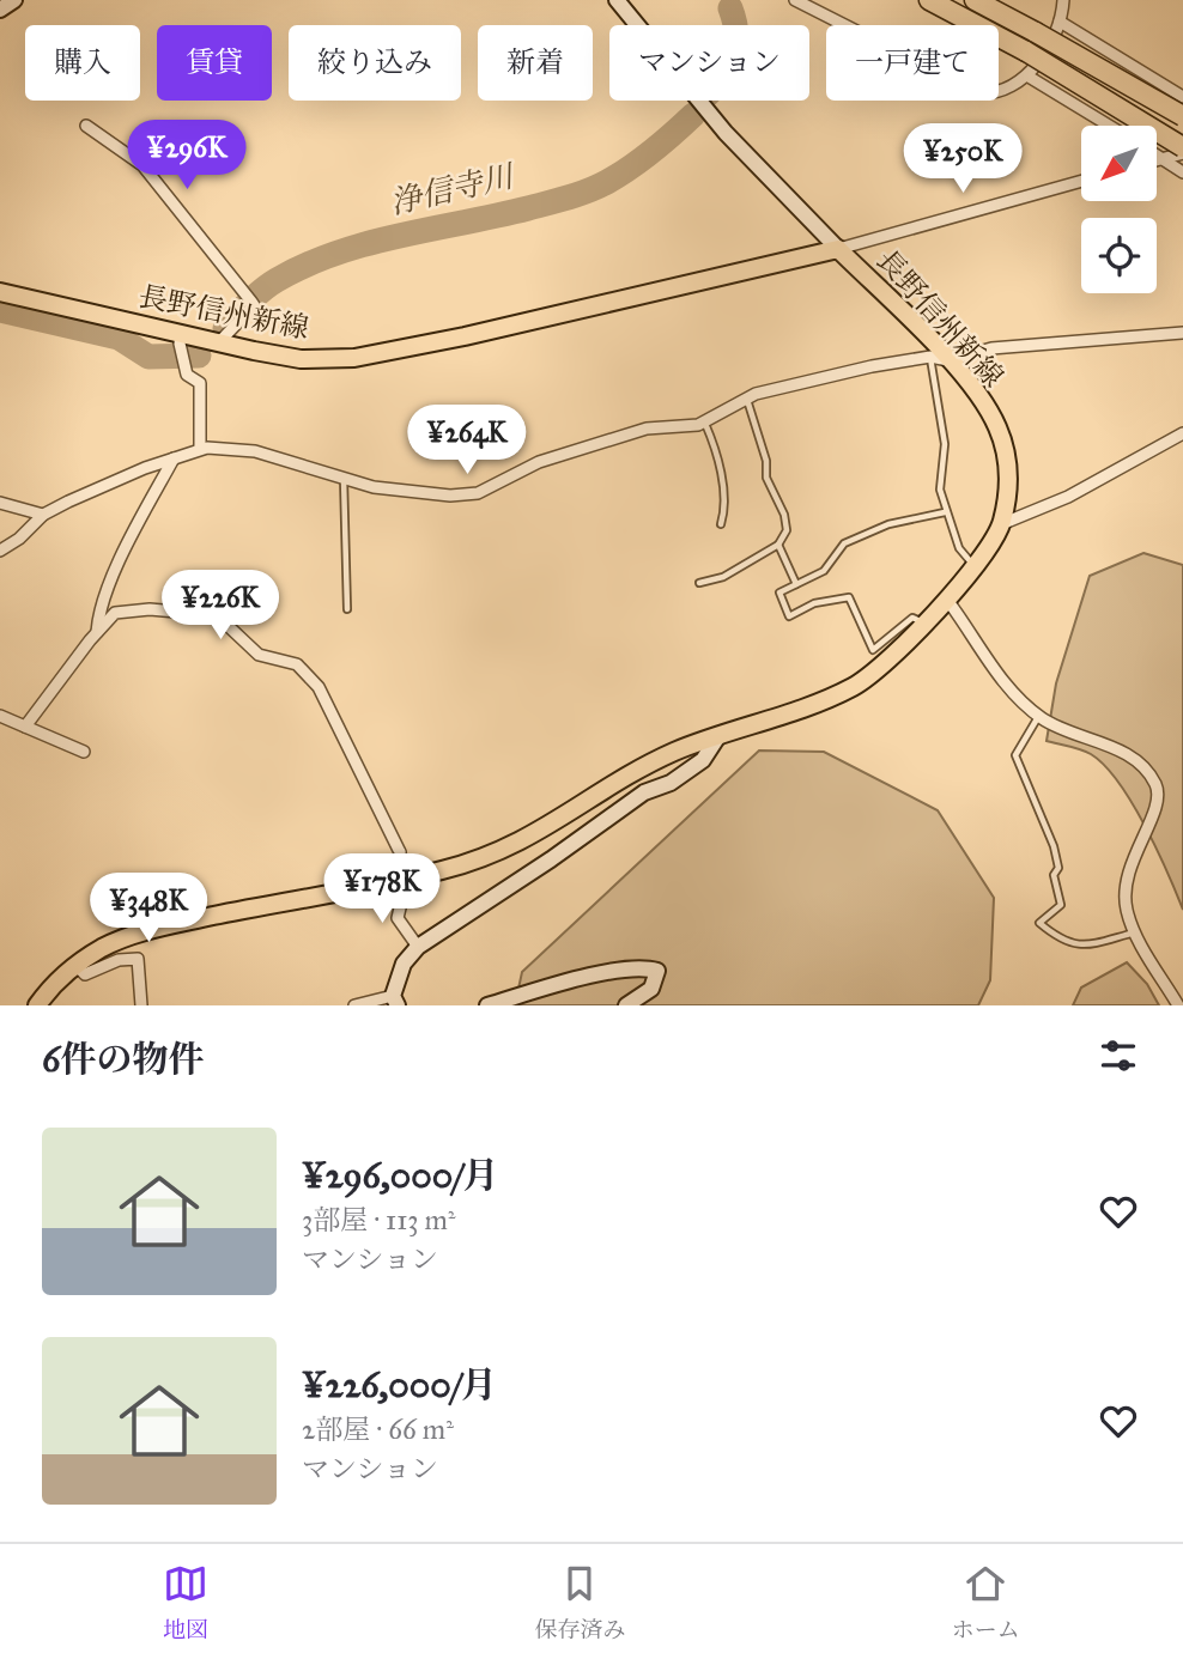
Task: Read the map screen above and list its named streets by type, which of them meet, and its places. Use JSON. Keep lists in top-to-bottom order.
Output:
{
  "streets": {
    "main road": ["長野信州新線"]
  },
  "water": ["浄信寺川"],
  "north": "bottom left",
  "page": {
    "chip": [
      "購入",
      "賃貸",
      "絞り込み",
      "新着",
      "マンション",
      "一戸建て"
    ],
    "price": [
      "¥296K",
      "¥250K",
      "¥264K",
      "¥226K",
      "¥178K",
      "¥348K"
    ],
    "heading": "6件の物件",
    "list": [
      {
        "name": "¥296,000/月",
        "note": "3部屋 · 113 m² · マンション"
      },
      {
        "name": "¥226,000/月",
        "note": "2部屋 · 66 m² · マンション"
      }
    ],
    "tabs": ["地図", "保存済み", "ホーム"]
  }
}
